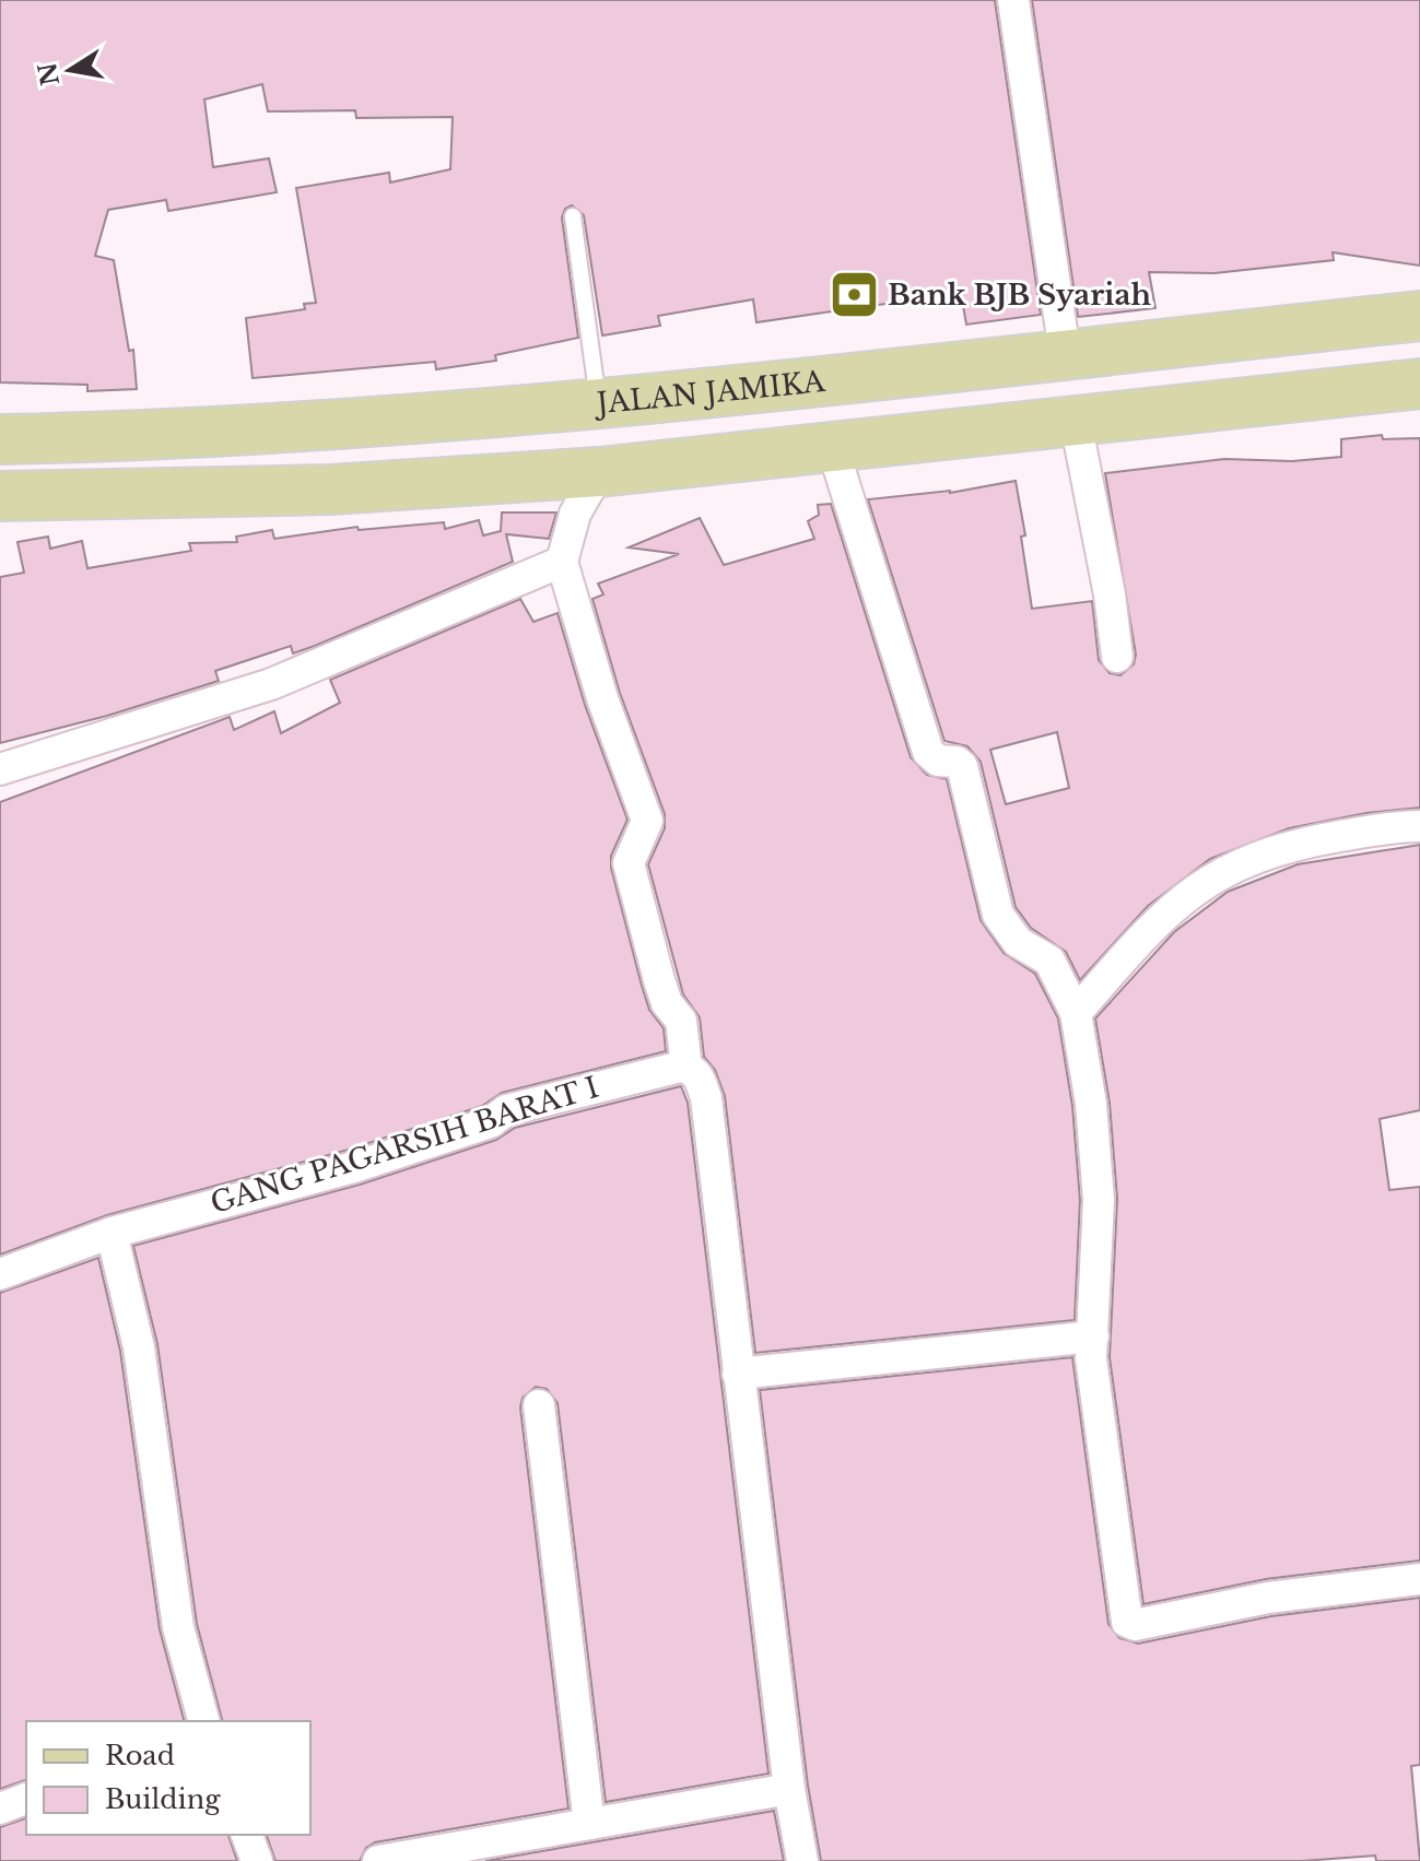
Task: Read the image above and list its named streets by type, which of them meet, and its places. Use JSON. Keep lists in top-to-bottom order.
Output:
{
  "streets": {
    "main road": ["JALAN JAMIKA"],
    "street": ["GANG PAGARSIH BARAT I"]
  },
  "places": {
    "bank": ["Bank BJB Syariah"]
  },
  "legend": ["Road", "Building"],
  "north": "left"
}
